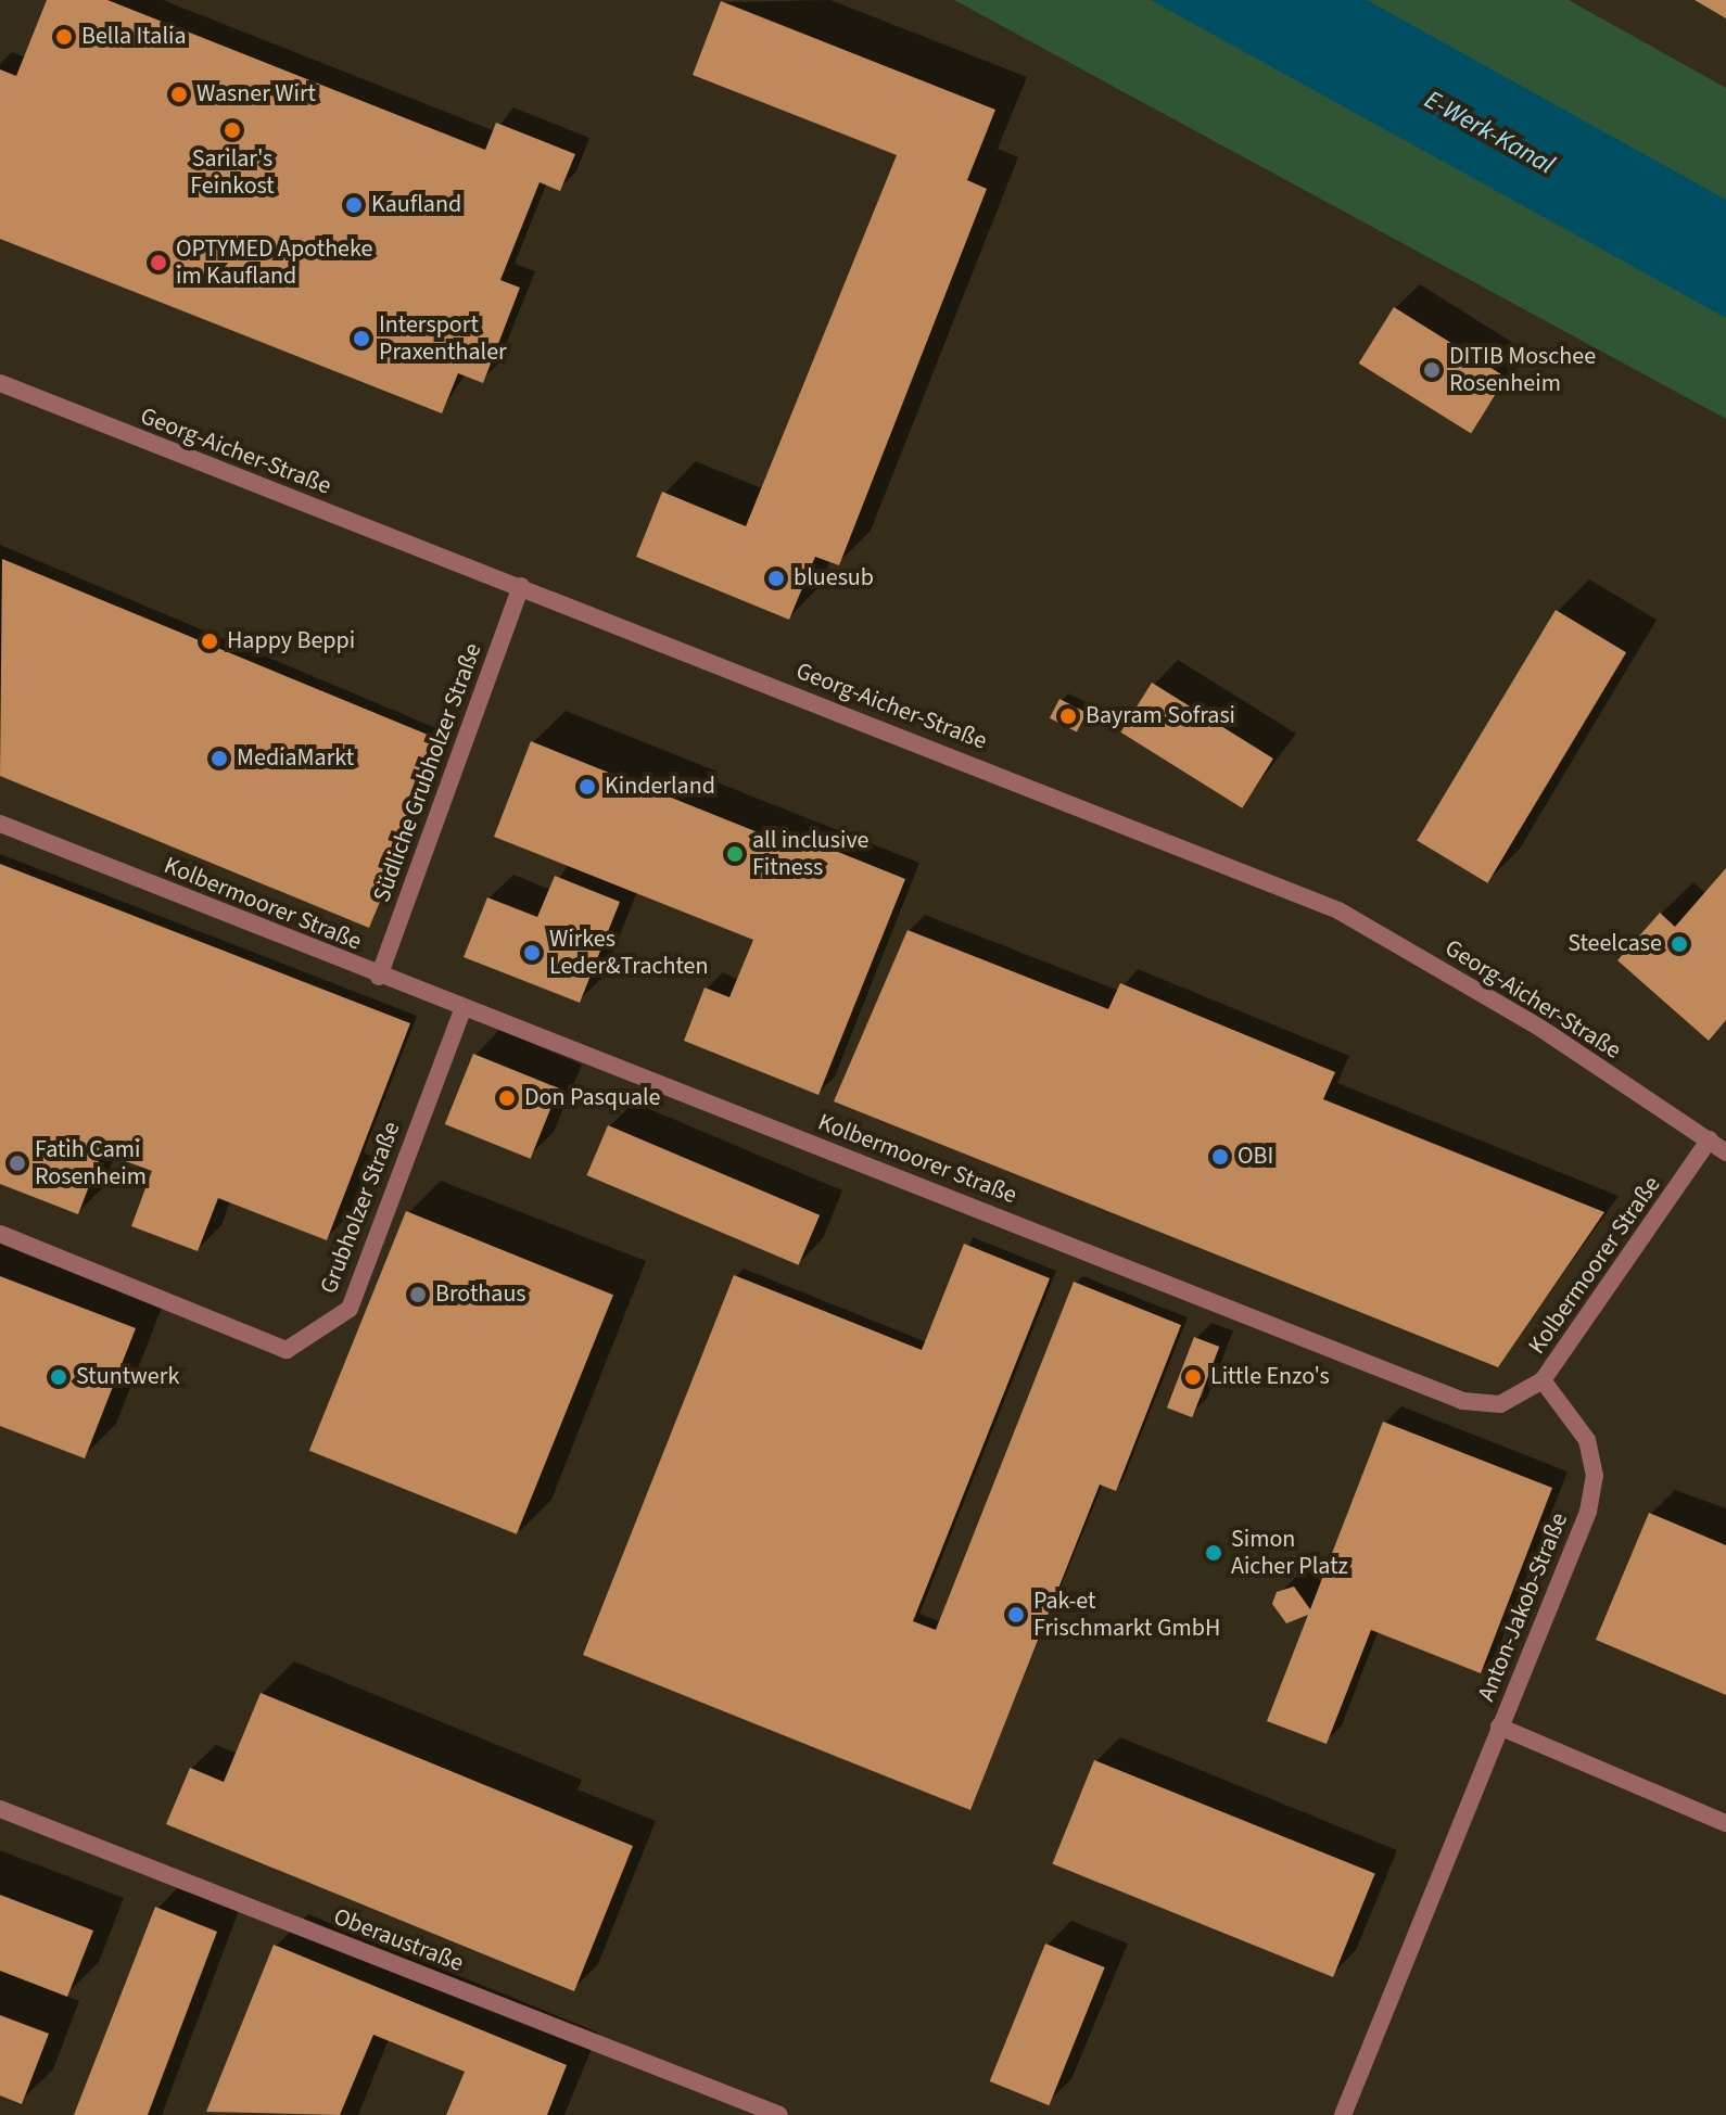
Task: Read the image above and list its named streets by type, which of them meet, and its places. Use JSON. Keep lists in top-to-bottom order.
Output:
{
  "streets": {
    "street": [
      "Georg-Aicher-Straße",
      "Südliche Grubholzer Straße",
      "Kolbermoorer Straße",
      "Grubholzer Straße",
      "Anton-Jakob-Straße",
      "Oberaustraße"
    ]
  },
  "crossings": [
    ["Georg-Aicher-Straße", "Südliche Grubholzer Straße"],
    ["Georg-Aicher-Straße", "Kolbermoorer Straße"],
    ["Südliche Grubholzer Straße", "Kolbermoorer Straße"],
    ["Kolbermoorer Straße", "Grubholzer Straße"],
    ["Kolbermoorer Straße", "Anton-Jakob-Straße"]
  ],
  "water": ["E-Werk-Kanal"],
  "places": [
    "Bella Italia",
    "Wasner Wirt",
    "Sarilar's Feinkost",
    "Kaufland",
    "OPTYMED Apotheke im Kaufland",
    "Intersport Praxenthaler",
    "DITIB Moschee Rosenheim",
    "bluesub",
    "Happy Beppi",
    "Bayram Sofrasi",
    "MediaMarkt",
    "Kinderland",
    "all inclusive Fitness",
    "Steelcase",
    "Wirkes Leder&Trachten",
    "Don Pasquale",
    "OBI",
    "Fatih Cami Rosenheim",
    "Brothaus",
    "Stuntwerk",
    "Little Enzo's",
    "Simon Aicher Platz",
    "Pak-et Frischmarkt GmbH"
  ]
}
